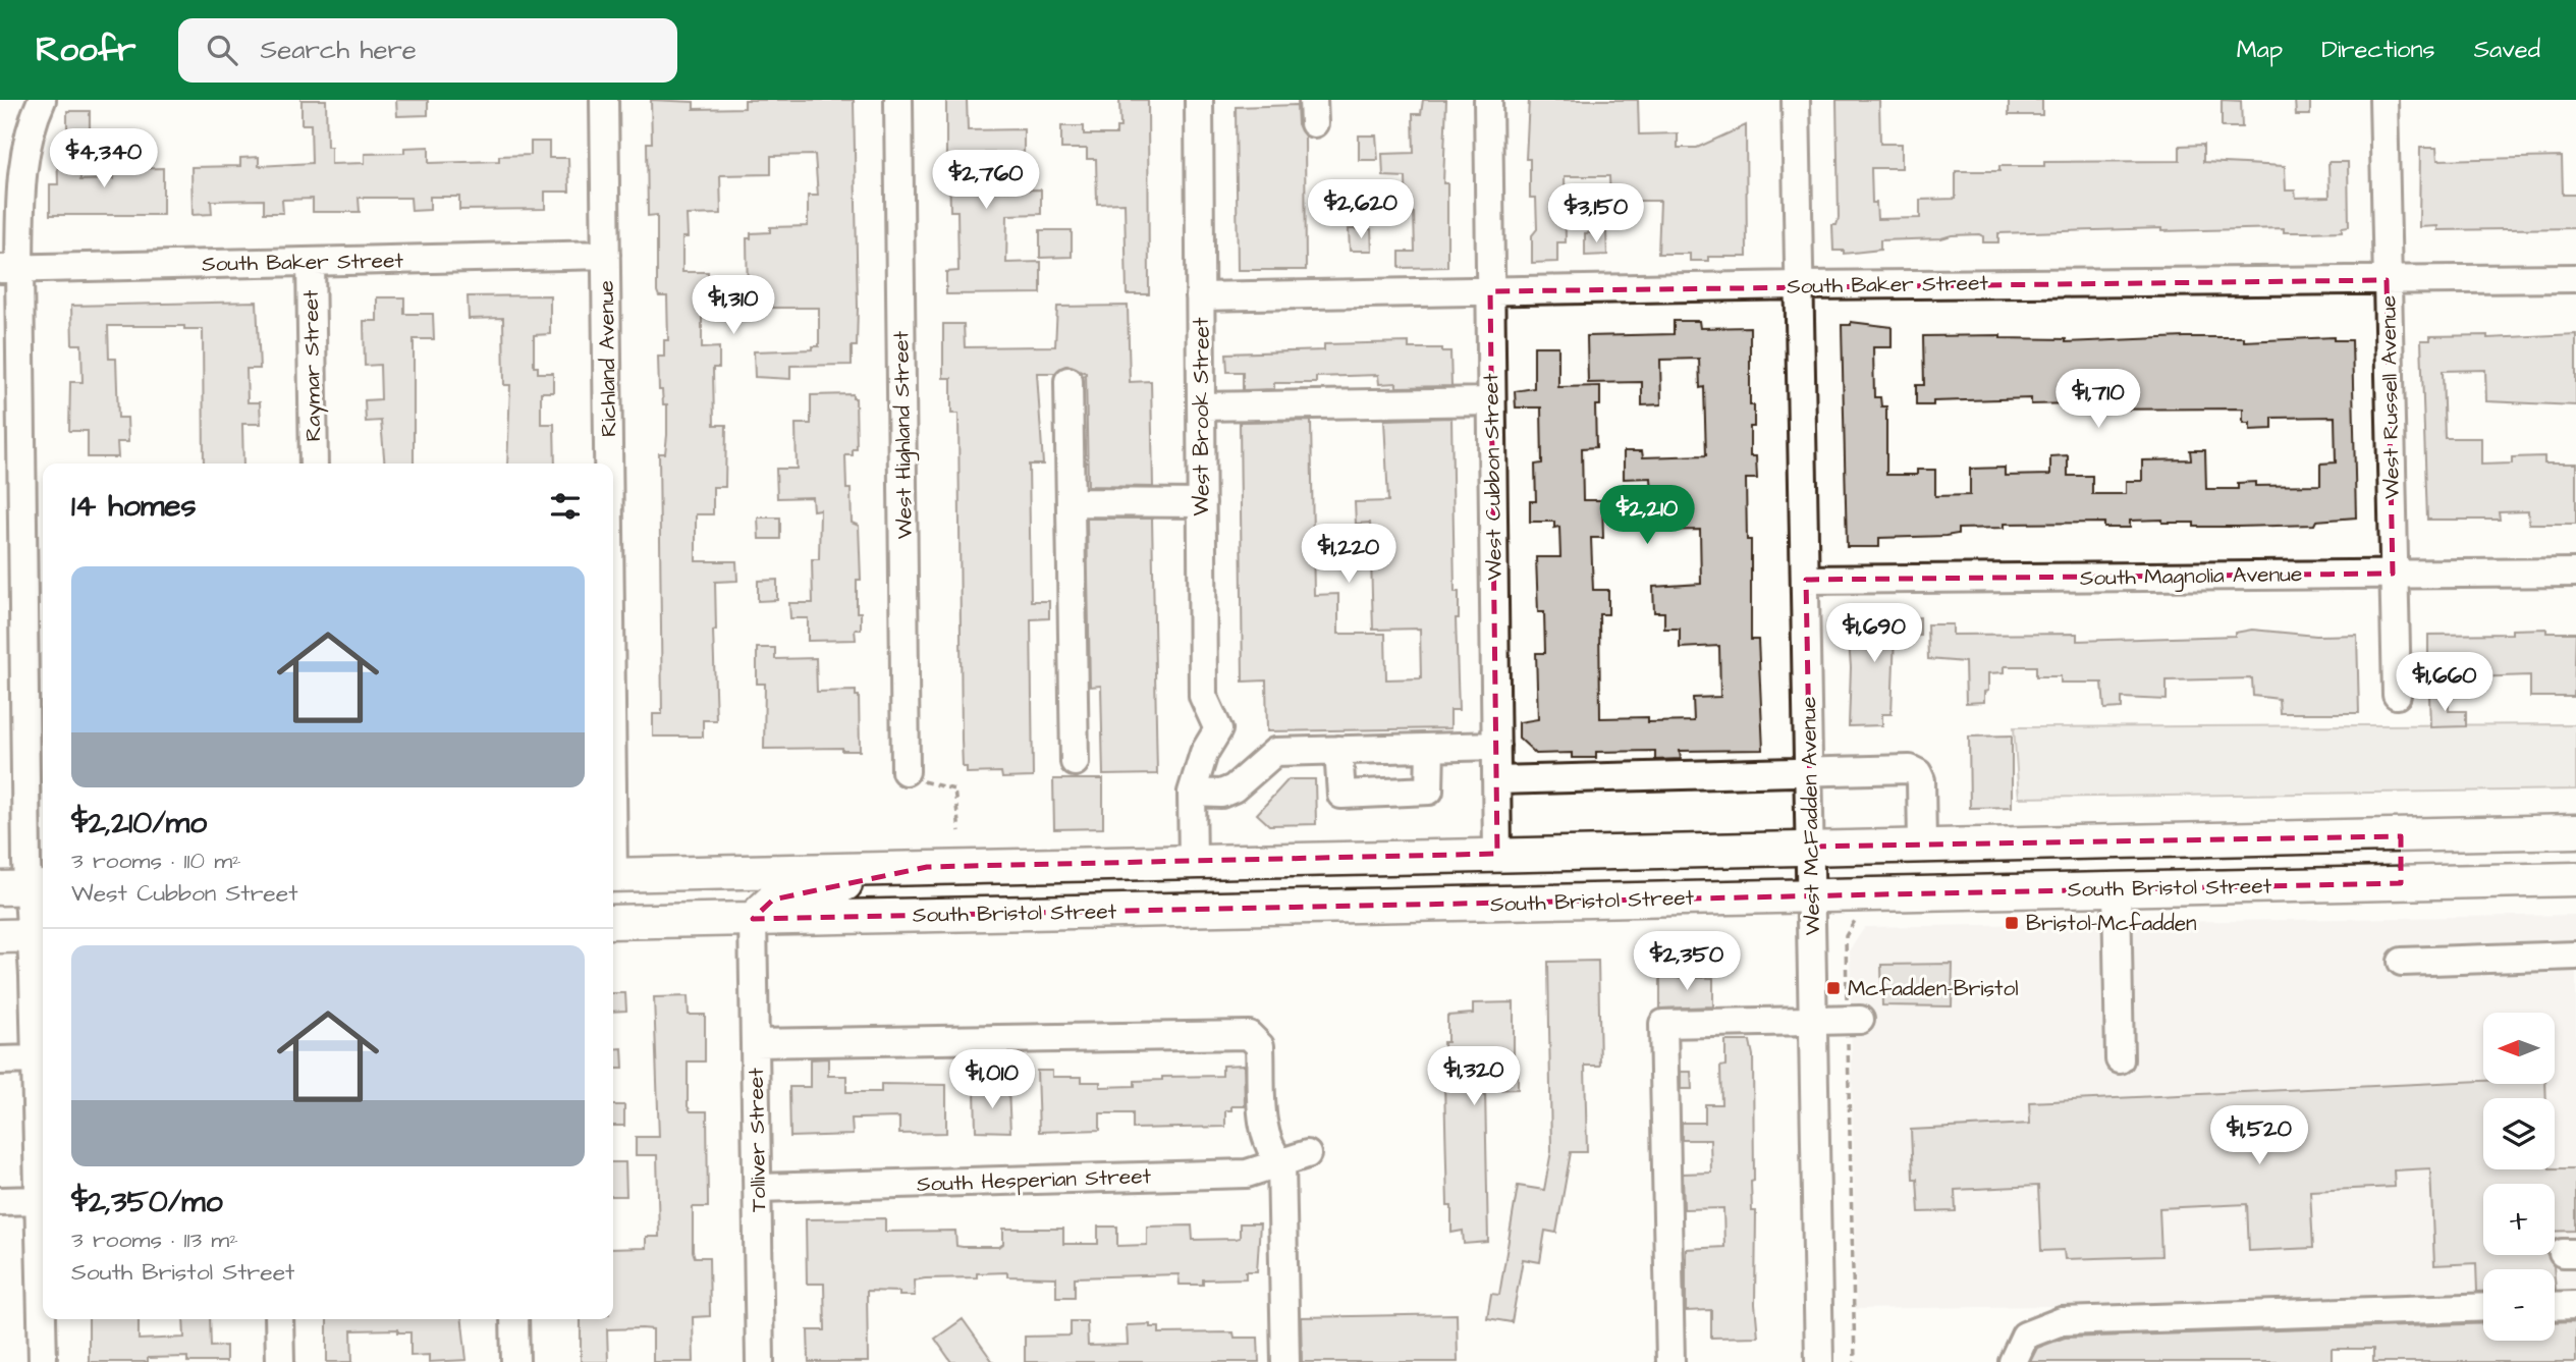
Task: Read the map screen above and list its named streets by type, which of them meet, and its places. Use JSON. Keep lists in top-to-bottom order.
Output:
{
  "streets": {
    "main road": ["South Bristol Street"],
    "street": [
      "South Baker Street",
      "Richland Avenue",
      "Raymar Street",
      "West Russell Avenue",
      "West Brook Street",
      "West Highland Street",
      "West Cubbon Street",
      "South Magnolia Avenue",
      "West McFadden Avenue",
      "Tolliver Street",
      "South Hesperian Street"
    ]
  },
  "crossings": [
    ["South Baker Street", "Richland Avenue"],
    ["South Baker Street", "Raymar Street"],
    ["South Baker Street", "West Russell Avenue"],
    ["South Baker Street", "West Brook Street"],
    ["South Baker Street", "West Cubbon Street"],
    ["South Baker Street", "West McFadden Avenue"],
    ["West Russell Avenue", "South Magnolia Avenue"],
    ["South Magnolia Avenue", "West McFadden Avenue"],
    ["West McFadden Avenue", "South Bristol Street"],
    ["South Bristol Street", "Tolliver Street"],
    ["Tolliver Street", "South Hesperian Street"]
  ],
  "places": {
    "transit": ["Bristol-Mcfadden", "Mcfadden-Bristol"]
  },
  "north": "left",
  "page": {
    "header": "Roofr",
    "search": "Search here",
    "nav": ["Map", "Directions", "Saved"],
    "price": [
      "$4,340",
      "$2,760",
      "$2,620",
      "$3,150",
      "$1,310",
      "$1,710",
      "$2,210",
      "$1,220",
      "$1,690",
      "$1,660",
      "$2,350",
      "$1,320",
      "$1,010",
      "$1,520"
    ],
    "heading": "14 homes",
    "list": [
      {
        "name": "$2,210/mo",
        "note": "3 rooms · 110 m² · West Cubbon Street"
      },
      {
        "name": "$2,350/mo",
        "note": "3 rooms · 113 m² · South Bristol Street"
      }
    ],
    "map_buttons": ["+", "−"]
  }
}
